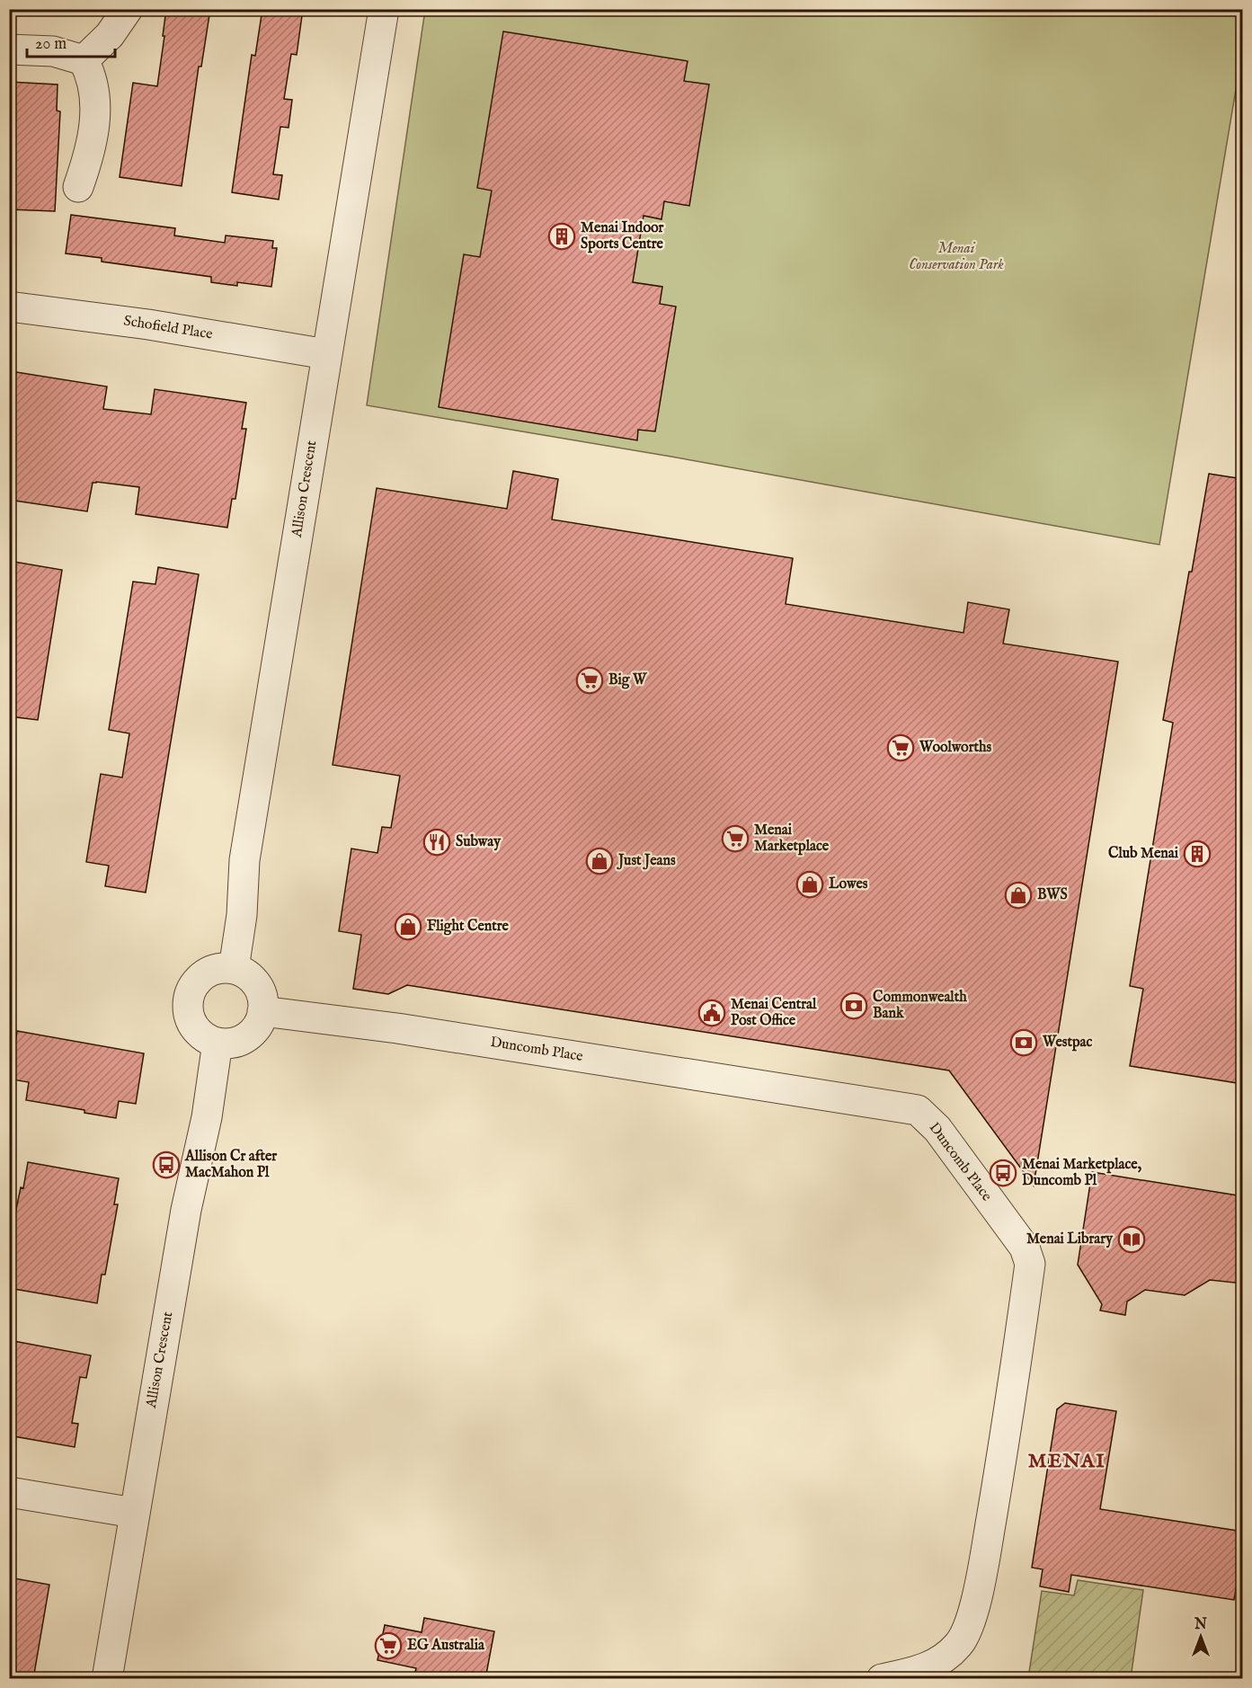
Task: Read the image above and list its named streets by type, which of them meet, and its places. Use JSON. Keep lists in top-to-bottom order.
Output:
{
  "streets": {
    "street": ["Schofield Place", "Allison Crescent", "Duncomb Place"]
  },
  "crossings": [
    ["Schofield Place", "Allison Crescent"],
    ["Allison Crescent", "Duncomb Place"]
  ],
  "districts": ["MENAI"],
  "parks": ["Menai Conservation Park"],
  "places": {
    "building": ["Menai Indoor Sports Centre", "Club Menai"],
    "supermarket": [
      "Big W",
      "Woolworths",
      "Menai Marketplace",
      "EG Australia"
    ],
    "restaurant": ["Subway"],
    "shop": [
      "Just Jeans",
      "Lowes",
      "BWS",
      "Flight Centre"
    ],
    "bank": ["Commonwealth Bank", "Westpac"],
    "public building": ["Menai Central Post Office"],
    "bus stop": ["Allison Cr after MacMahon Pl", "Menai Marketplace, Duncomb Pl"],
    "library": ["Menai Library"]
  },
  "scale_bar": "20 m",
  "north": "top"
}
